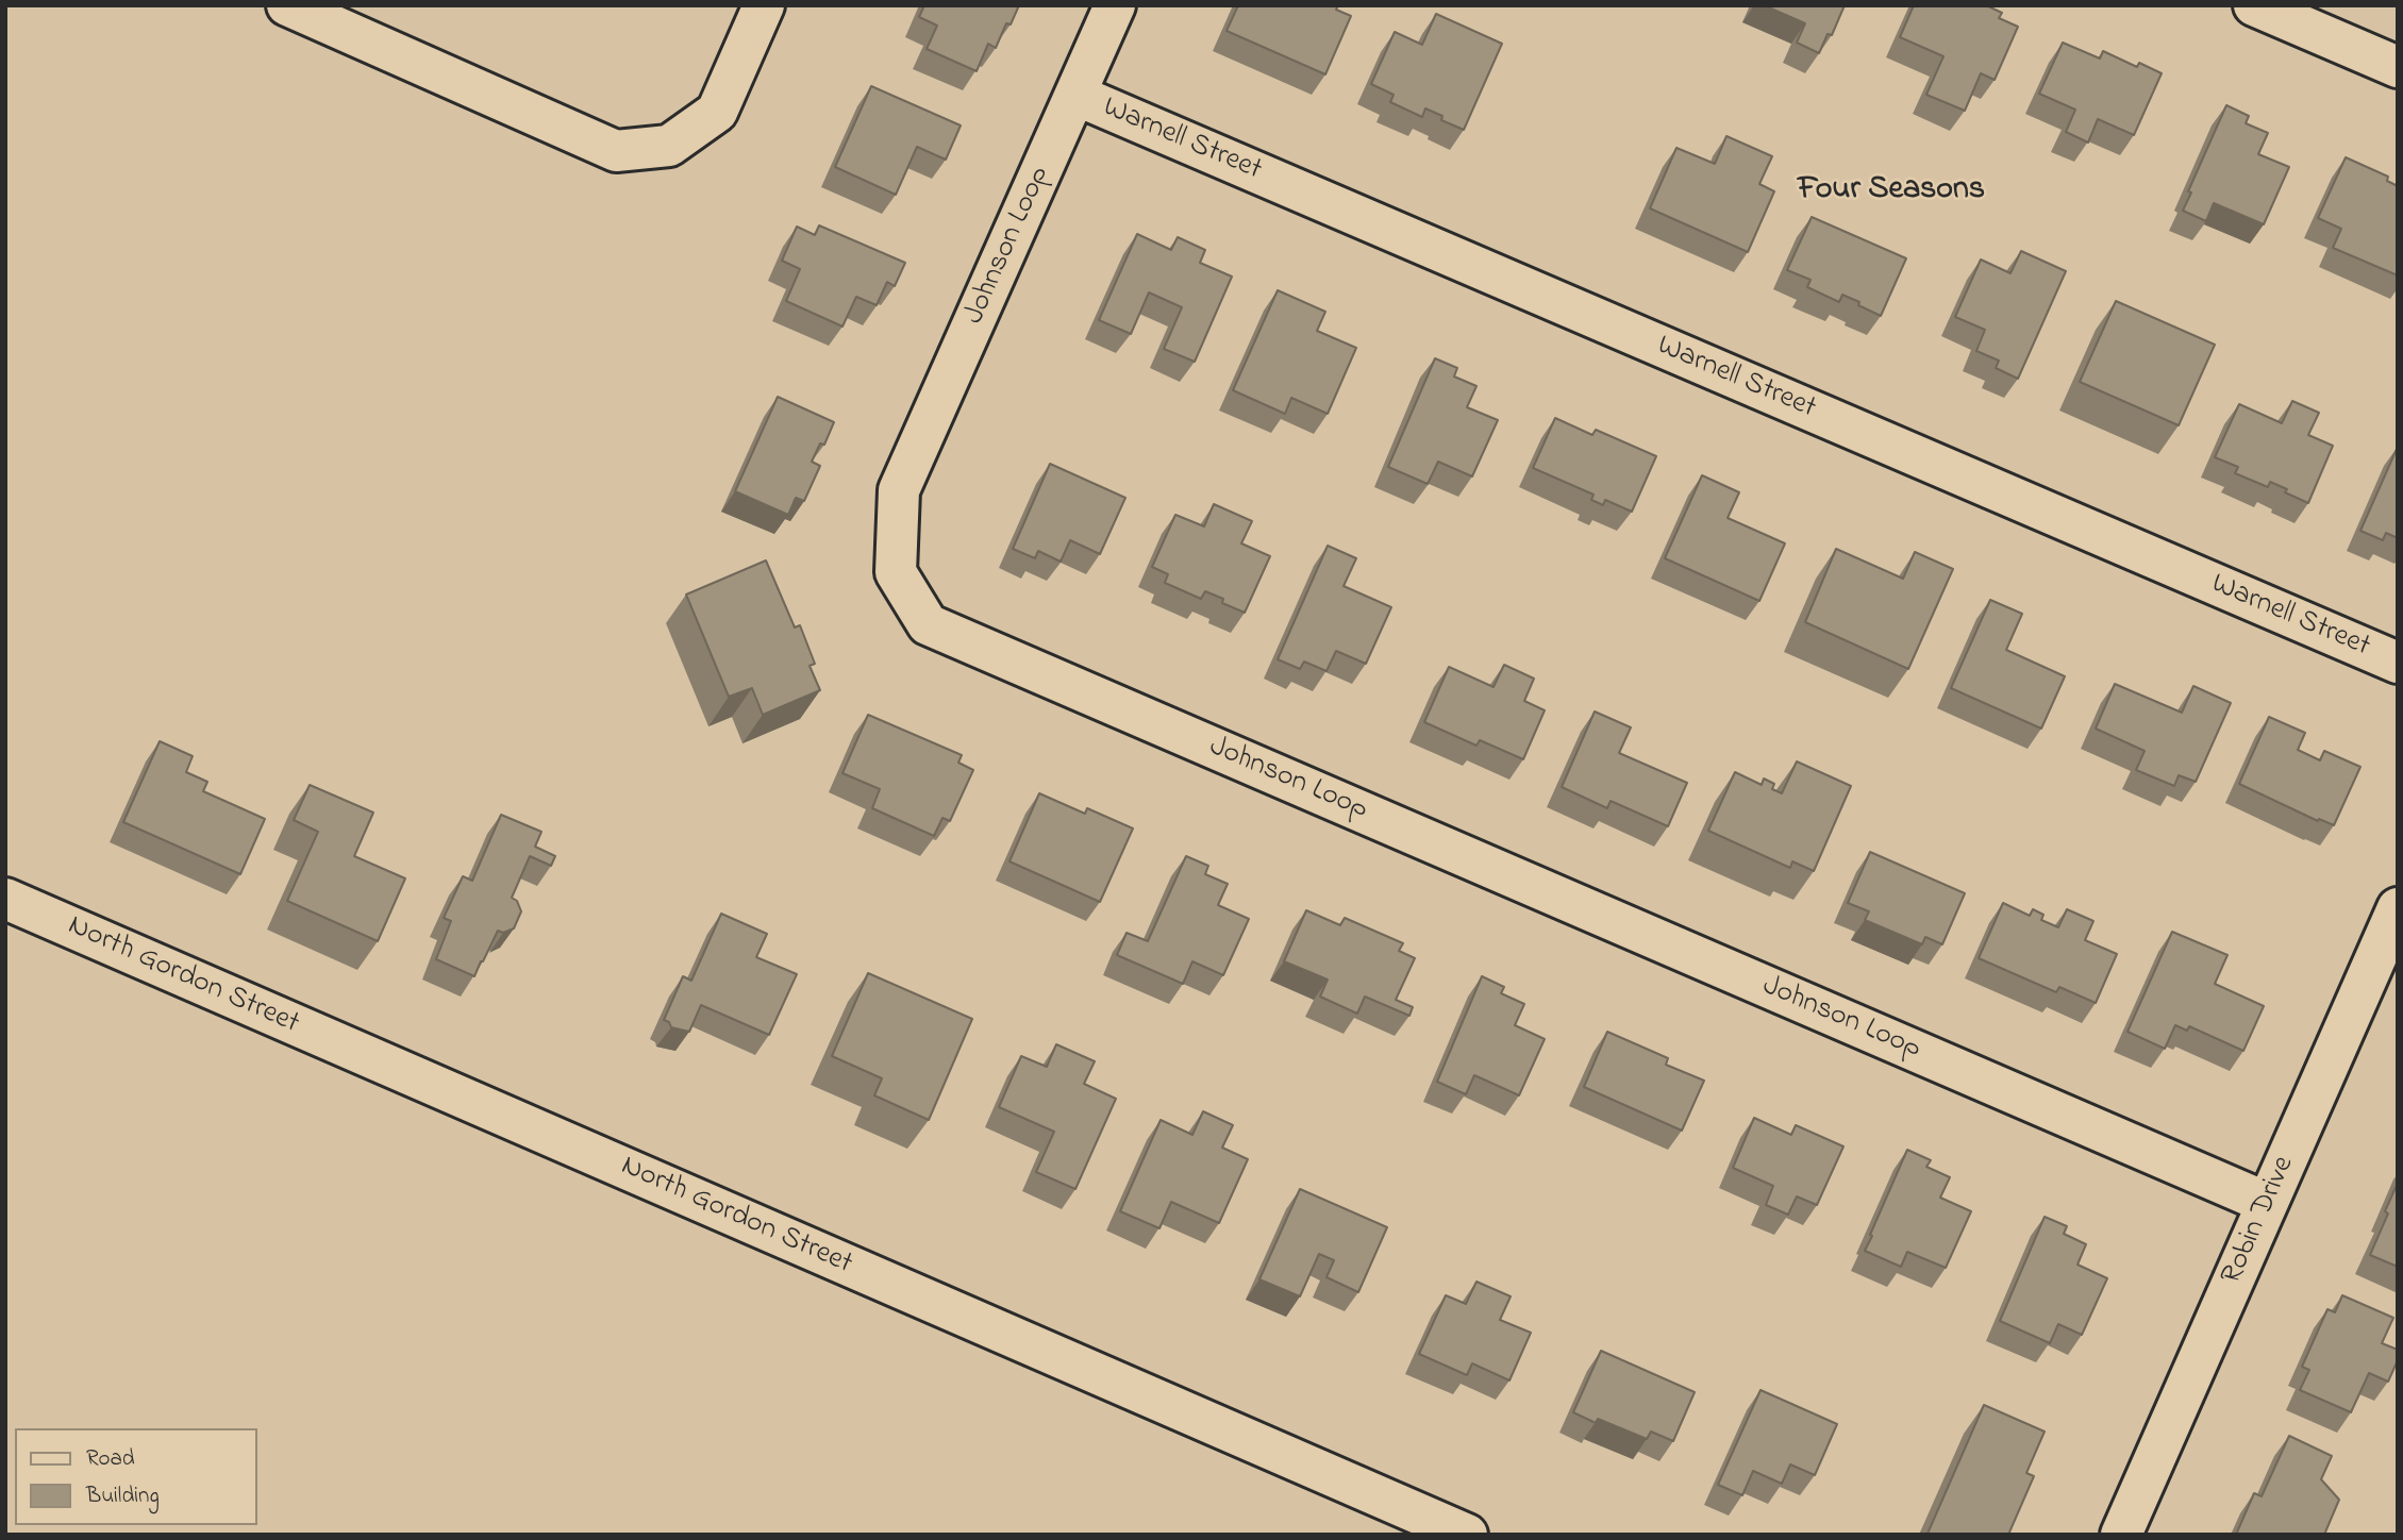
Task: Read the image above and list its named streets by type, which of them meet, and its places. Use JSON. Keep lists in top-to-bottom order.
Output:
{
  "streets": {
    "street": [
      "Warnell Street",
      "Johnson Loop",
      "North Gordon Street",
      "Robin Drive"
    ]
  },
  "crossings": [
    ["Warnell Street", "Johnson Loop"],
    ["Johnson Loop", "Robin Drive"]
  ],
  "districts": ["Four Seasons"],
  "legend": ["Road", "Building"]
}
